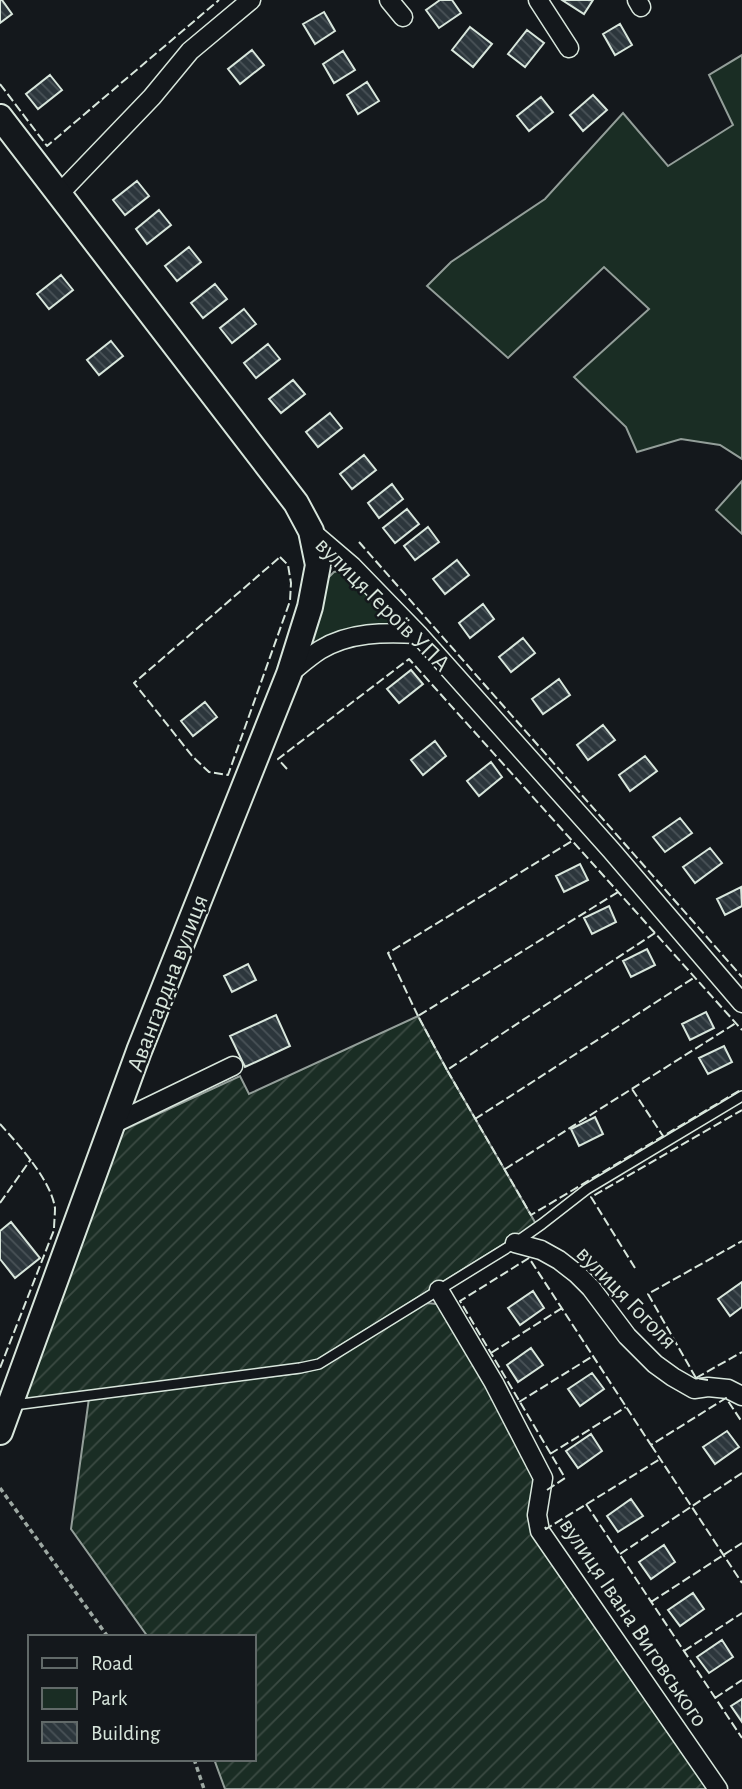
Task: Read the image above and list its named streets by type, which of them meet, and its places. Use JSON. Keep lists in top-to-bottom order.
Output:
{
  "streets": {
    "street": [
      "вулиця Героїв УПА",
      "Авангардна вулиця",
      "вулиця Гоголя",
      "вулиця Івана Виговського"
    ]
  },
  "crossings": [
    ["вулиця Героїв УПА", "Авангардна вулиця"]
  ],
  "legend": ["Road", "Park", "Building"]
}
